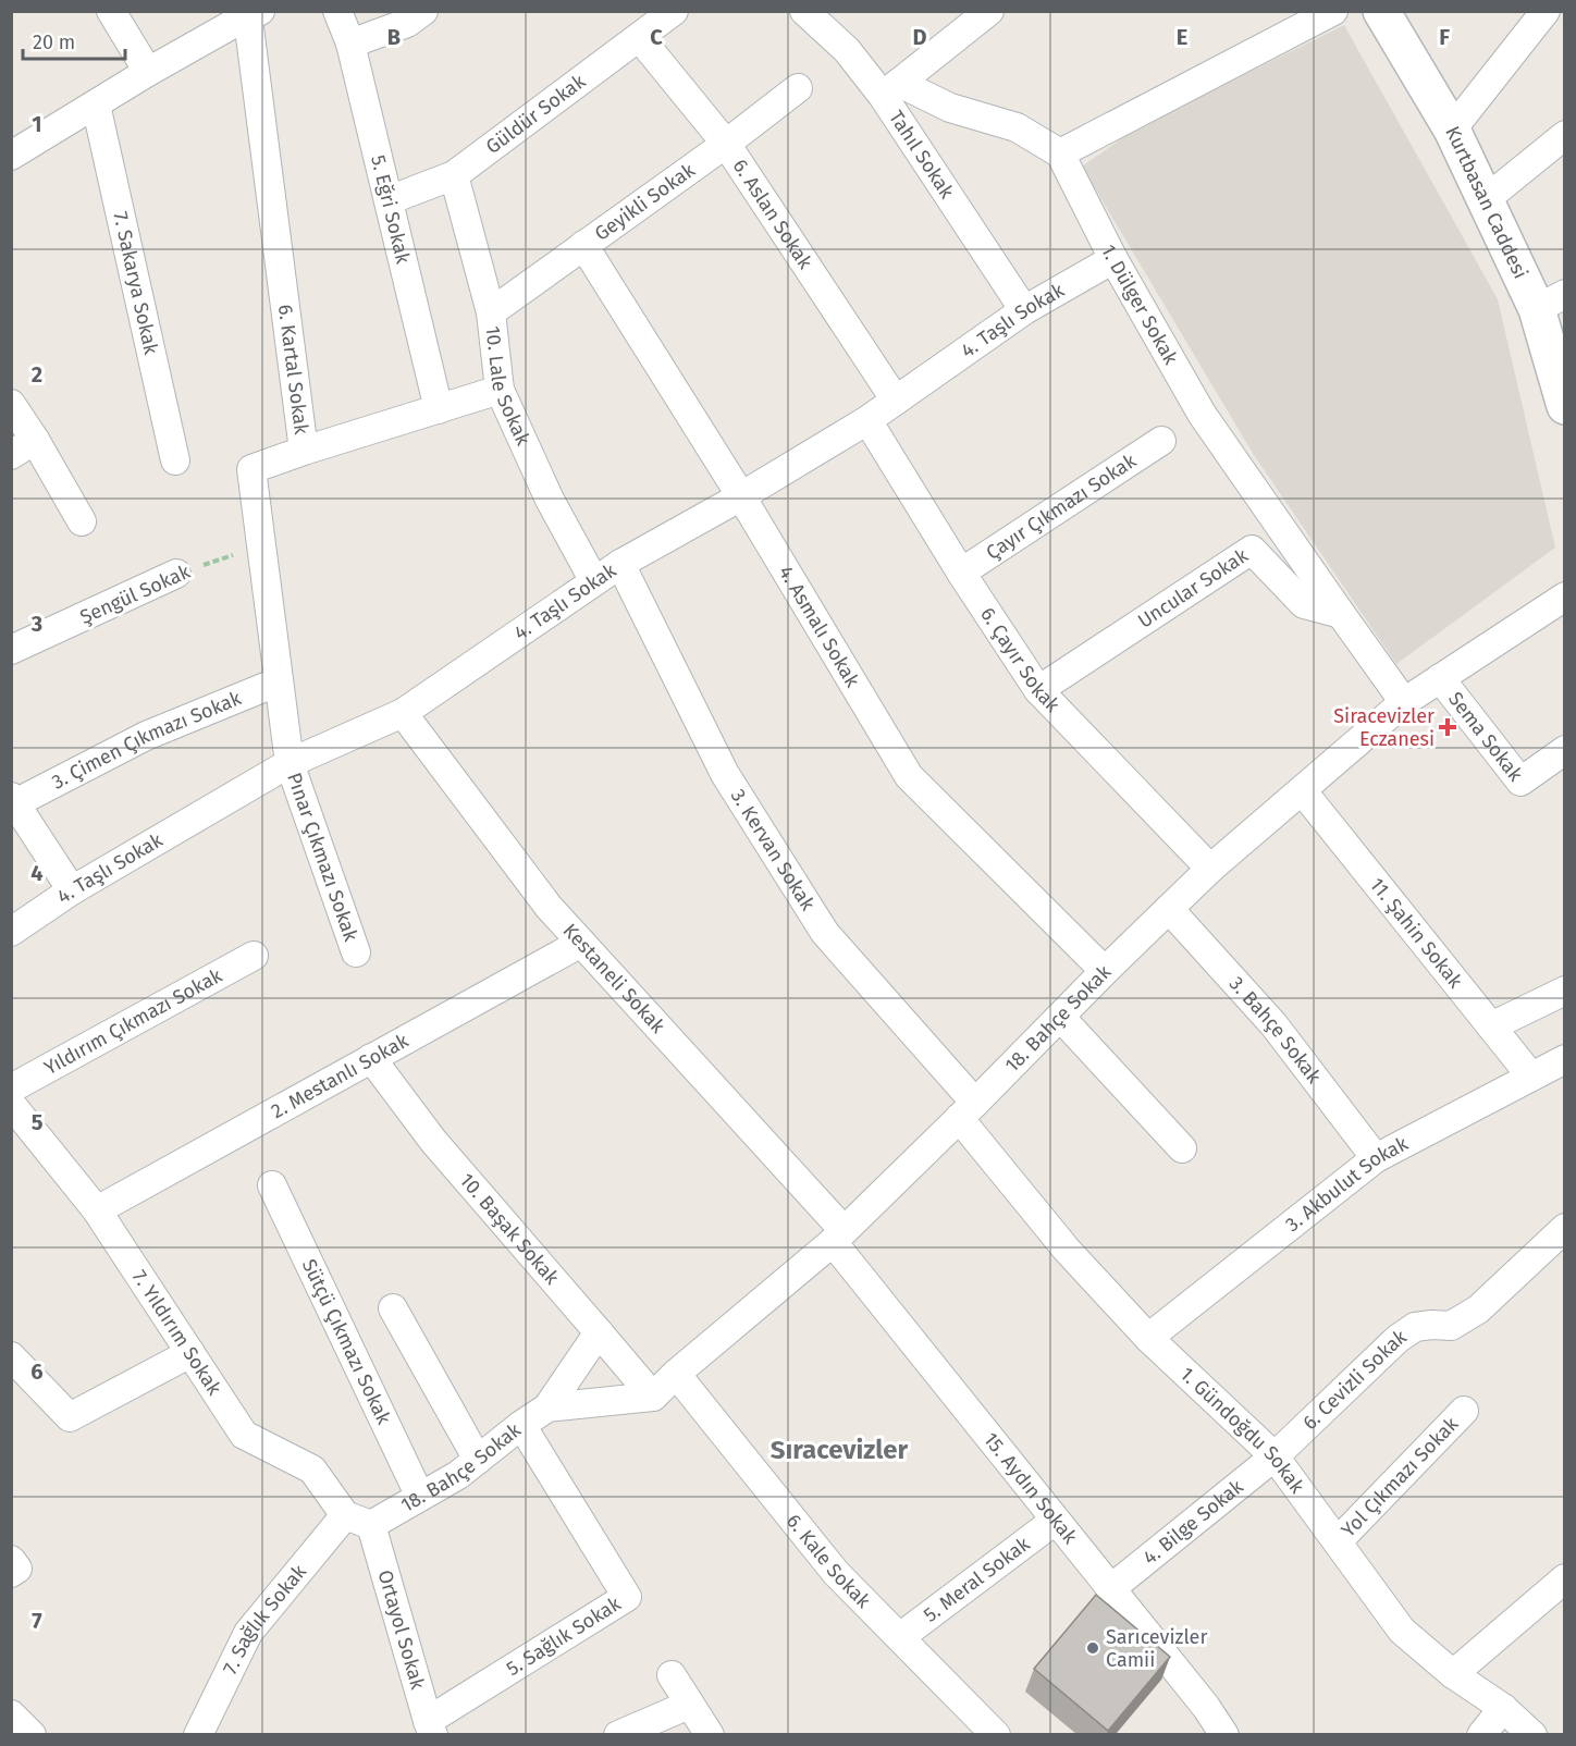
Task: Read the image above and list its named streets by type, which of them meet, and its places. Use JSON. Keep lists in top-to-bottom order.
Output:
{
  "streets": {
    "main road": ["Kurtbasan Caddesi"],
    "street": [
      "Güldür Sokak",
      "Tahıl Sokak",
      "Geyikli Sokak",
      "5. Eğri Sokak",
      "6. Aslan Sokak",
      "7. Sakarya Sokak",
      "1. Dülger Sokak",
      "4. Taşlı Sokak",
      "6. Kartal Sokak",
      "10. Lale Sokak",
      "Çayır Çıkmazı Sokak",
      "Uncular Sokak",
      "Şengül Sokak",
      "4. Asmalı Sokak",
      "6. Çayır Sokak",
      "Sema Sokak",
      "3. Çimen Çıkmazı Sokak",
      "3. Kervan Sokak",
      "Pınar Çıkmazı Sokak",
      "11. Şahin Sokak",
      "Kestaneli Sokak",
      "18. Bahçe Sokak",
      "Yıldırım Çıkmazı Sokak",
      "3. Bahçe Sokak",
      "2. Mestanlı Sokak",
      "3. Akbulut Sokak",
      "10. Başak Sokak",
      "7. Yıldırım Sokak",
      "Sütçü Çıkmazı Sokak",
      "6. Cevizli Sokak",
      "1. Gündoğdu Sokak",
      "Yol Çıkmazı Sokak",
      "15. Aydın Sokak",
      "4. Bilge Sokak",
      "6. Kale Sokak",
      "5. Meral Sokak",
      "7. Sağlık Sokak",
      "Ortayol Sokak",
      "5. Sağlık Sokak"
    ]
  },
  "crossings": [
    ["Güldür Sokak", "5. Eğri Sokak"],
    ["Güldür Sokak", "6. Aslan Sokak"],
    ["Güldür Sokak", "10. Lale Sokak"],
    ["Tahıl Sokak", "4. Taşlı Sokak"],
    ["Geyikli Sokak", "6. Aslan Sokak"],
    ["Geyikli Sokak", "10. Lale Sokak"],
    ["Geyikli Sokak", "4. Asmalı Sokak"],
    ["6. Aslan Sokak", "4. Taşlı Sokak"],
    ["1. Dülger Sokak", "4. Taşlı Sokak"],
    ["1. Dülger Sokak", "Uncular Sokak"],
    ["1. Dülger Sokak", "18. Bahçe Sokak"],
    ["4. Taşlı Sokak", "6. Kartal Sokak"],
    ["4. Taşlı Sokak", "10. Lale Sokak"],
    ["4. Taşlı Sokak", "4. Asmalı Sokak"],
    ["4. Taşlı Sokak", "6. Çayır Sokak"],
    ["4. Taşlı Sokak", "3. Kervan Sokak"],
    ["4. Taşlı Sokak", "Pınar Çıkmazı Sokak"],
    ["4. Taşlı Sokak", "Kestaneli Sokak"],
    ["6. Kartal Sokak", "Şengül Sokak"],
    ["6. Kartal Sokak", "3. Çimen Çıkmazı Sokak"],
    ["6. Kartal Sokak", "Pınar Çıkmazı Sokak"],
    ["Çayır Çıkmazı Sokak", "6. Çayır Sokak"],
    ["Uncular Sokak", "6. Çayır Sokak"],
    ["4. Asmalı Sokak", "18. Bahçe Sokak"],
    ["6. Çayır Sokak", "18. Bahçe Sokak"],
    ["Sema Sokak", "18. Bahçe Sokak"],
    ["3. Kervan Sokak", "18. Bahçe Sokak"],
    ["3. Kervan Sokak", "1. Gündoğdu Sokak"],
    ["11. Şahin Sokak", "18. Bahçe Sokak"],
    ["11. Şahin Sokak", "3. Akbulut Sokak"],
    ["Kestaneli Sokak", "18. Bahçe Sokak"],
    ["Kestaneli Sokak", "2. Mestanlı Sokak"],
    ["Kestaneli Sokak", "15. Aydın Sokak"],
    ["18. Bahçe Sokak", "3. Bahçe Sokak"],
    ["18. Bahçe Sokak", "10. Başak Sokak"],
    ["18. Bahçe Sokak", "Sütçü Çıkmazı Sokak"],
    ["18. Bahçe Sokak", "1. Gündoğdu Sokak"],
    ["18. Bahçe Sokak", "15. Aydın Sokak"],
    ["18. Bahçe Sokak", "6. Kale Sokak"],
    ["18. Bahçe Sokak", "Ortayol Sokak"],
    ["18. Bahçe Sokak", "5. Sağlık Sokak"],
    ["3. Bahçe Sokak", "3. Akbulut Sokak"],
    ["2. Mestanlı Sokak", "10. Başak Sokak"],
    ["2. Mestanlı Sokak", "7. Yıldırım Sokak"],
    ["3. Akbulut Sokak", "1. Gündoğdu Sokak"],
    ["7. Yıldırım Sokak", "7. Sağlık Sokak"],
    ["6. Cevizli Sokak", "1. Gündoğdu Sokak"],
    ["6. Cevizli Sokak", "4. Bilge Sokak"],
    ["1. Gündoğdu Sokak", "Yol Çıkmazı Sokak"],
    ["1. Gündoğdu Sokak", "4. Bilge Sokak"],
    ["15. Aydın Sokak", "4. Bilge Sokak"],
    ["15. Aydın Sokak", "5. Meral Sokak"],
    ["6. Kale Sokak", "5. Meral Sokak"],
    ["Ortayol Sokak", "5. Sağlık Sokak"]
  ],
  "districts": ["Sıracevizler"],
  "places": {
    "health": ["Siracevizler Eczanesi"],
    "other": ["Sarıcevizler Camii"]
  },
  "scale_bar": "20 m",
  "grid": {
    "columns": [
      "B",
      "C",
      "D",
      "E",
      "F"
    ],
    "rows": [
      "1",
      "2",
      "3",
      "4",
      "5",
      "6",
      "7"
    ]
  }
}
